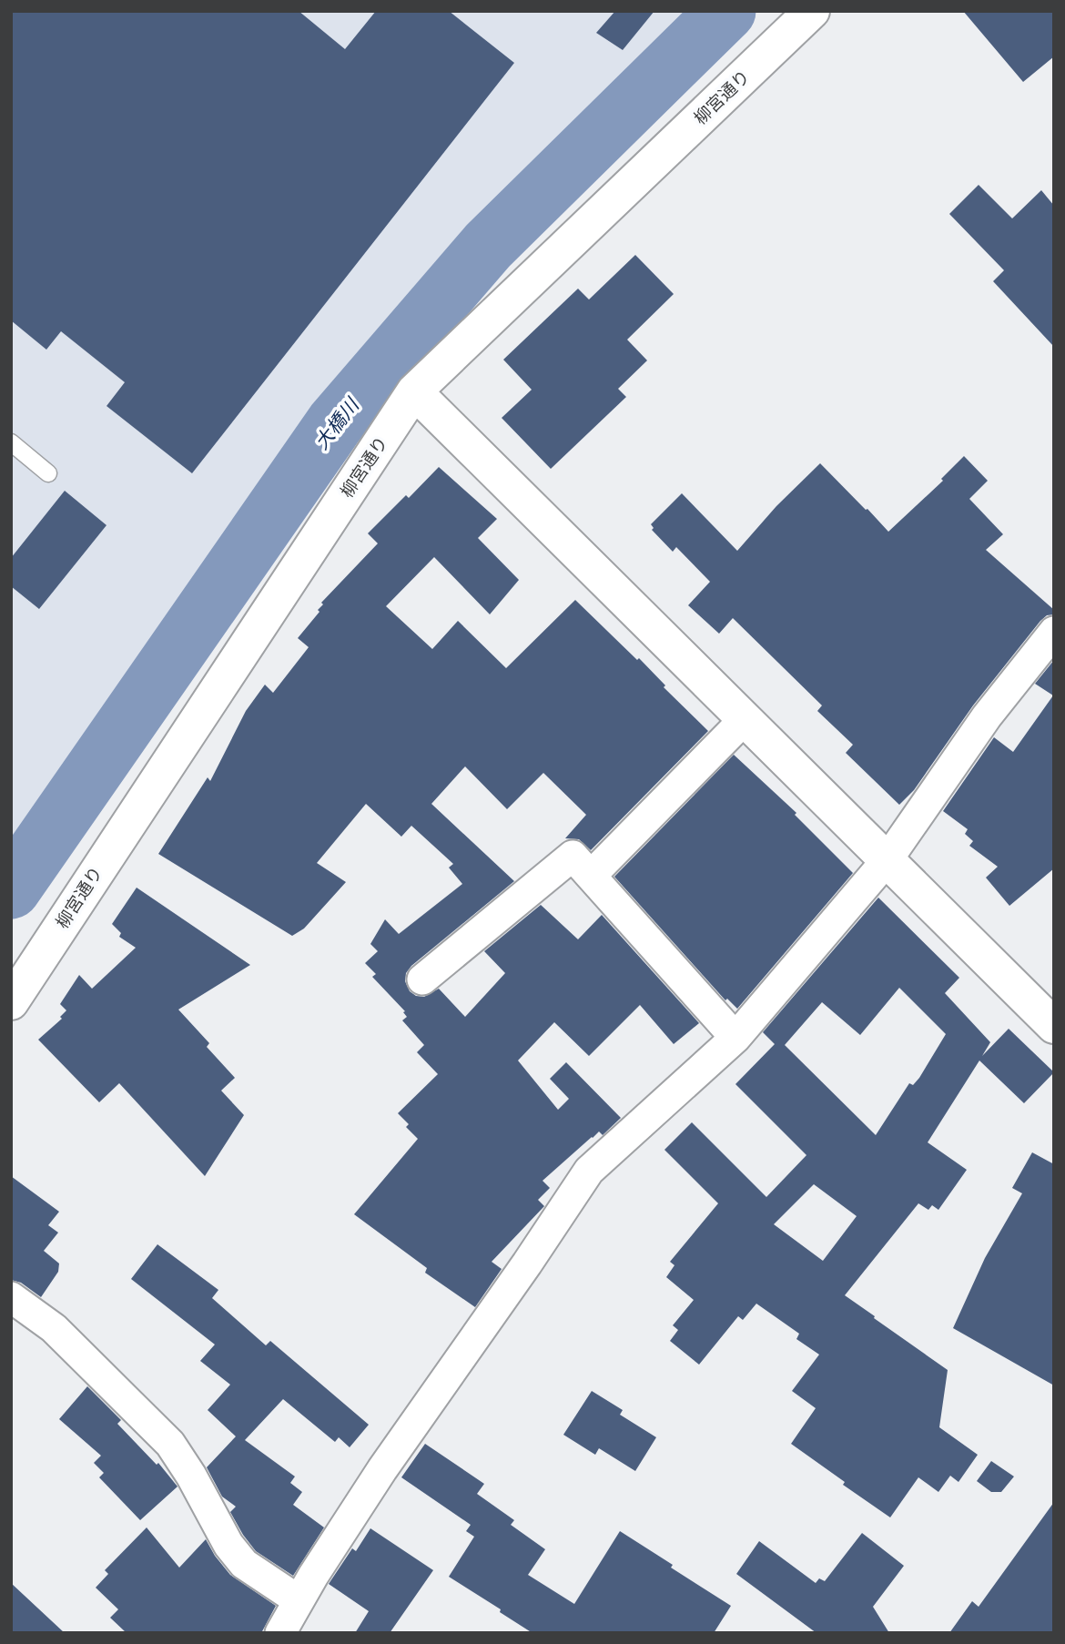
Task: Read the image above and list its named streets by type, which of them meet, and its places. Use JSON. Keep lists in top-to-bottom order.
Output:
{
  "streets": {
    "street": ["柳宮通り"]
  },
  "water": ["大橋川"]
}
